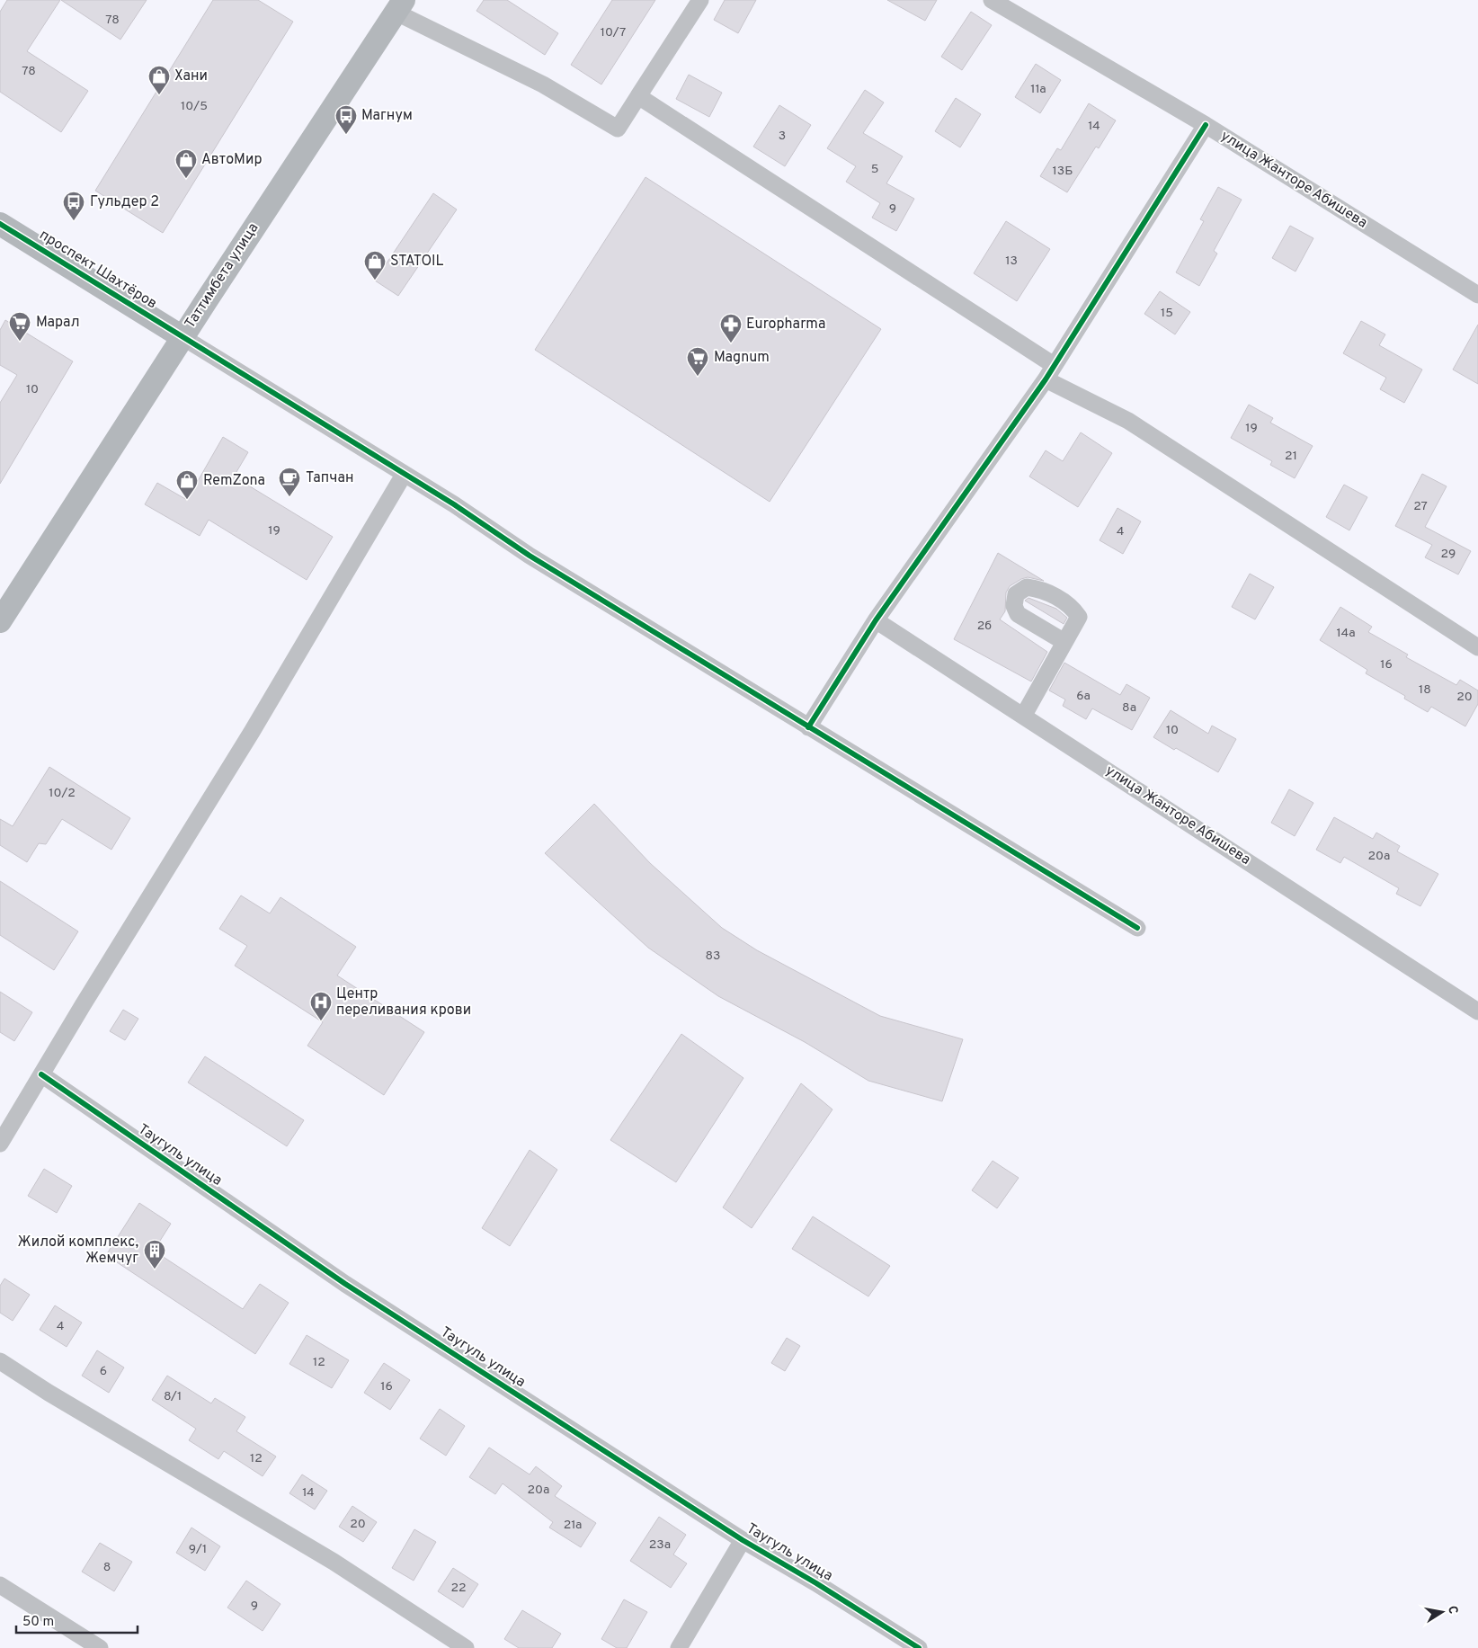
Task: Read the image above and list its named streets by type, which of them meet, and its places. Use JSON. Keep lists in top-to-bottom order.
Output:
{
  "streets": {
    "main road": ["проспект Шахтёров", "Таттимбета улица"],
    "street": ["улица Жанторе Абишева", "Таугуль улица"]
  },
  "crossings": [
    ["проспект Шахтёров", "Таттимбета улица"]
  ],
  "places": {
    "shop": [
      "Хани",
      "АвтоМир",
      "STATOIL",
      "RemZona"
    ],
    "bus stop": ["Магнум", "Гульдер 2"],
    "supermarket": ["Марал", "Magnum"],
    "pharmacy": ["Europharma"],
    "cafe": ["Тапчан"],
    "hospital": ["Центр переливания крови"],
    "building": ["Жилой комплекс, Жемчуг"]
  },
  "house_numbers": [
    "78",
    "10/7",
    "78",
    "11а",
    "10/5",
    "14",
    "3",
    "5",
    "13Б",
    "9",
    "13",
    "15",
    "10",
    "19",
    "21",
    "27",
    "19",
    "4",
    "29",
    "2б",
    "14а",
    "16",
    "18",
    "6а",
    "20",
    "8а",
    "10",
    "10/2",
    "20а",
    "83",
    "4",
    "12",
    "6",
    "16",
    "8/1",
    "12",
    "20а",
    "14",
    "20",
    "21а",
    "23а",
    "9/1",
    "8",
    "22",
    "9"
  ],
  "scale_bar": "50 m",
  "north": "right"
}
